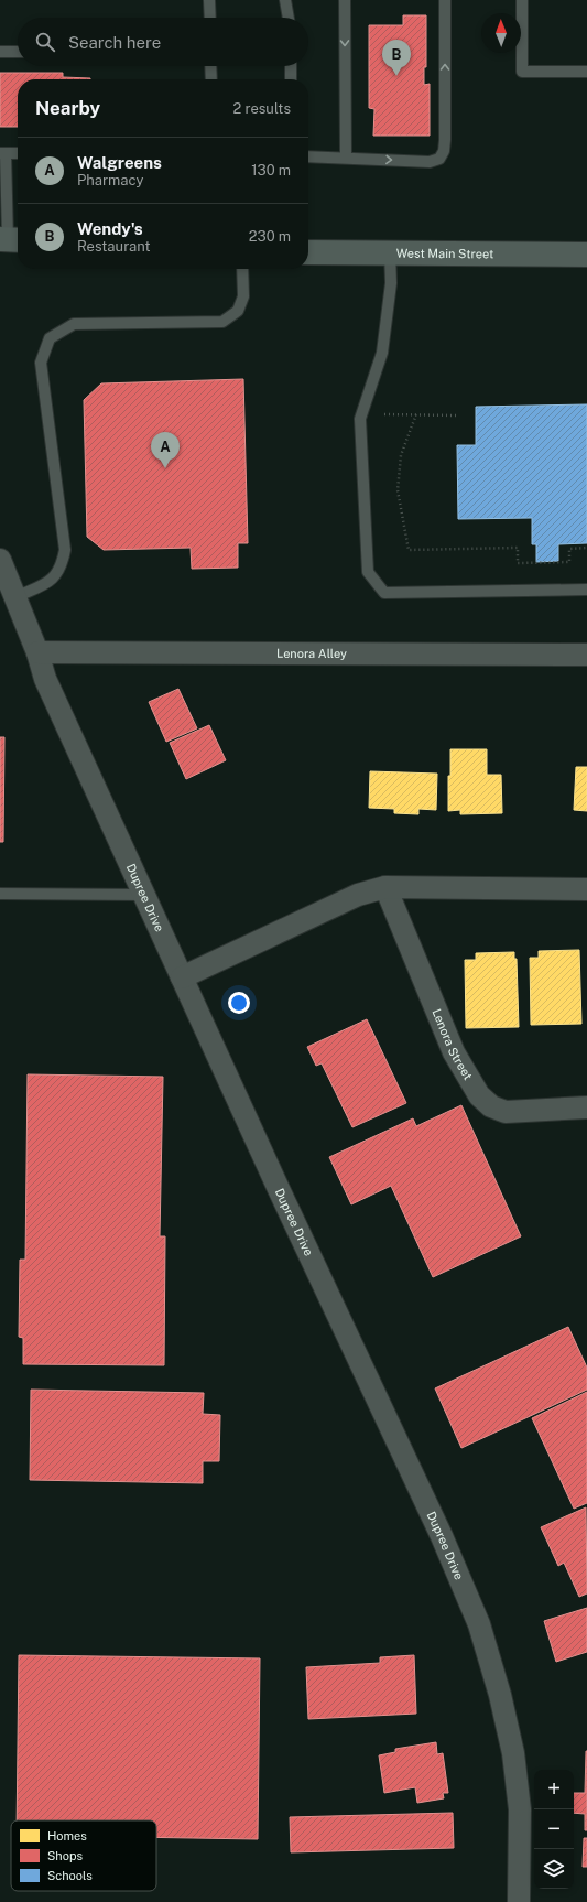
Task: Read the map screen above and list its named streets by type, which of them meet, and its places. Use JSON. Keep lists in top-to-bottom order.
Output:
{
  "streets": {
    "main road": ["West Main Street"],
    "street": ["Lenora Alley", "Dupree Drive", "Lenora Street"]
  },
  "crossings": [
    ["Lenora Alley", "Dupree Drive"]
  ],
  "legend": ["Homes", "Shops", "Schools"],
  "north": "top",
  "page": {
    "search": "Search here",
    "pins": ["B", "A"],
    "heading": ["Nearby", "2 results"],
    "list": [
      {
        "mark": "A",
        "name": "Walgreens",
        "note": "Pharmacy",
        "value": "130 m"
      },
      {
        "mark": "B",
        "name": "Wendy's",
        "note": "Restaurant",
        "value": "230 m"
      }
    ],
    "map_buttons": ["+", "−"]
  }
}
